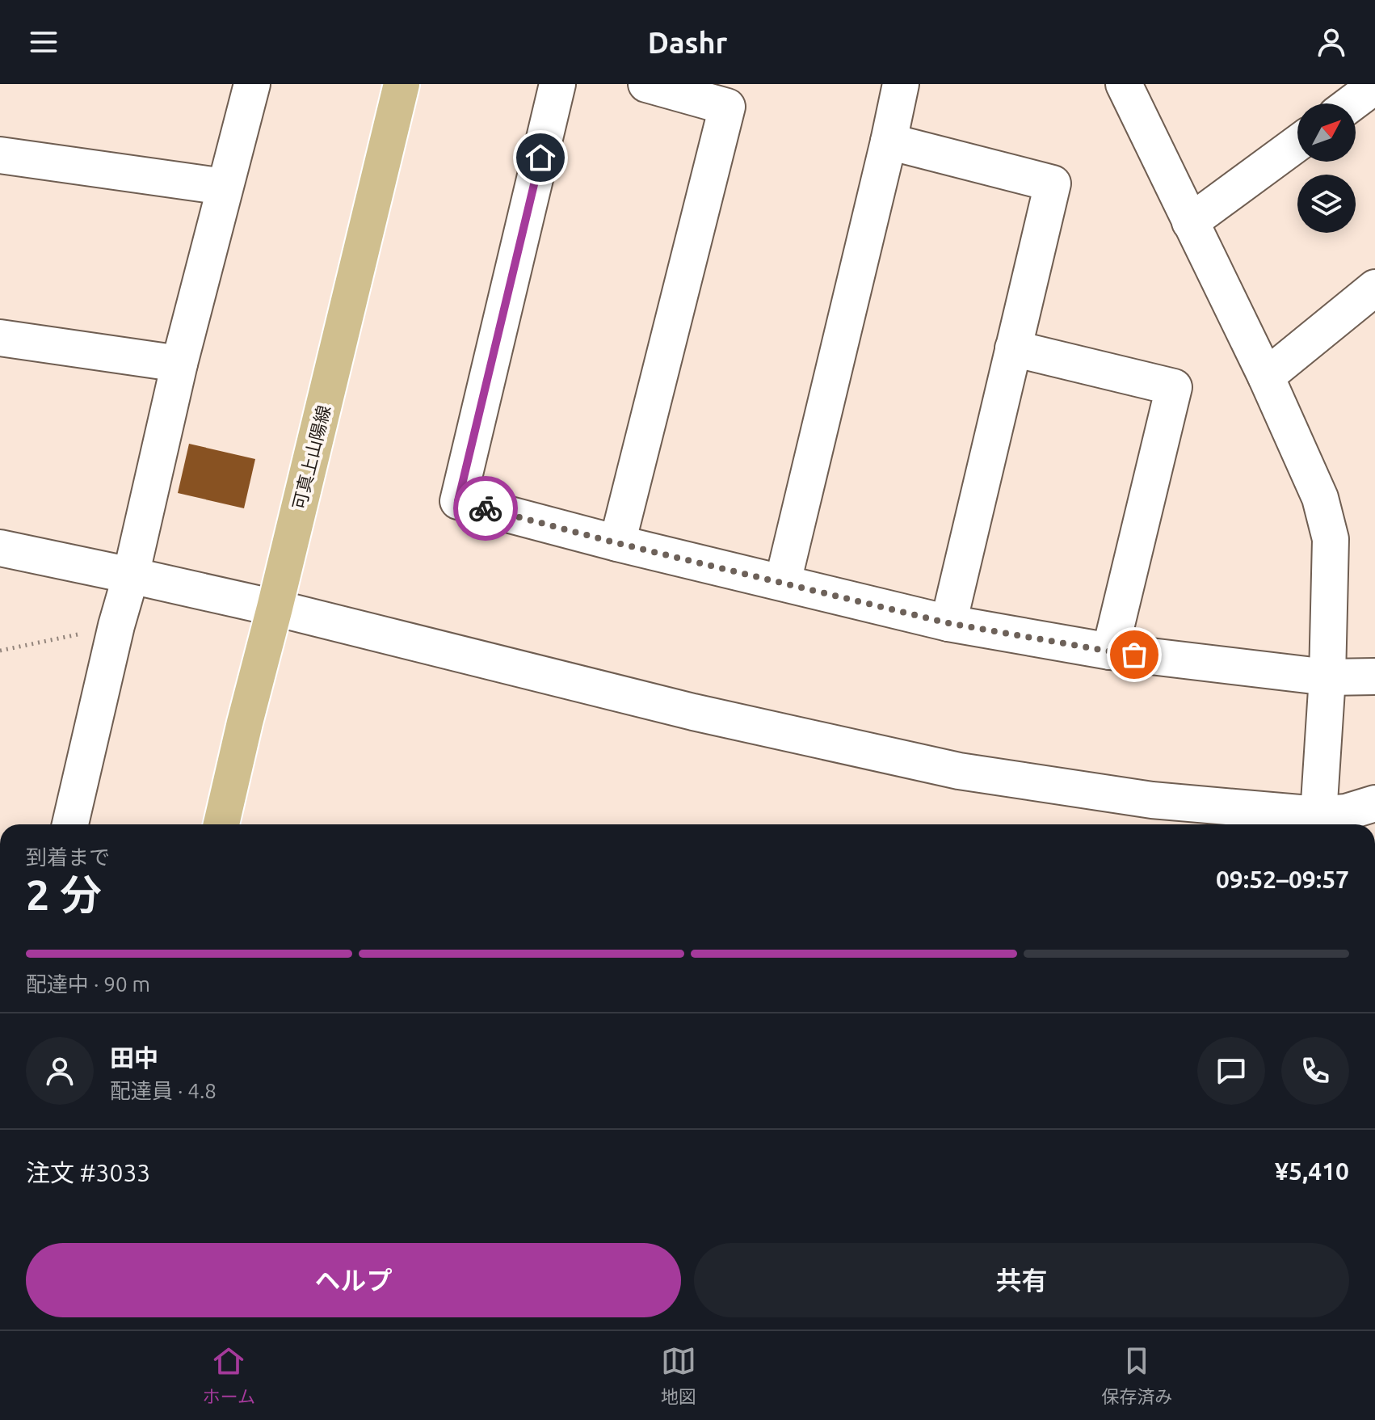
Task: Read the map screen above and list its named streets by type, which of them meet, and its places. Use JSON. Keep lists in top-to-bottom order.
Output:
{
  "streets": {
    "main road": ["可真上山陽線"]
  },
  "north": "top right",
  "page": {
    "header": "Dashr",
    "heading": ["2 分", "到着まで", "09:52–09:57"],
    "panel": [
      "田中",
      "配達員 · 4.8",
      "注文 #3033",
      "¥5,410"
    ],
    "bar": "配達中 · 90 m",
    "buttons": ["ヘルプ", "共有"],
    "tabs": ["ホーム", "地図", "保存済み"]
  }
}
